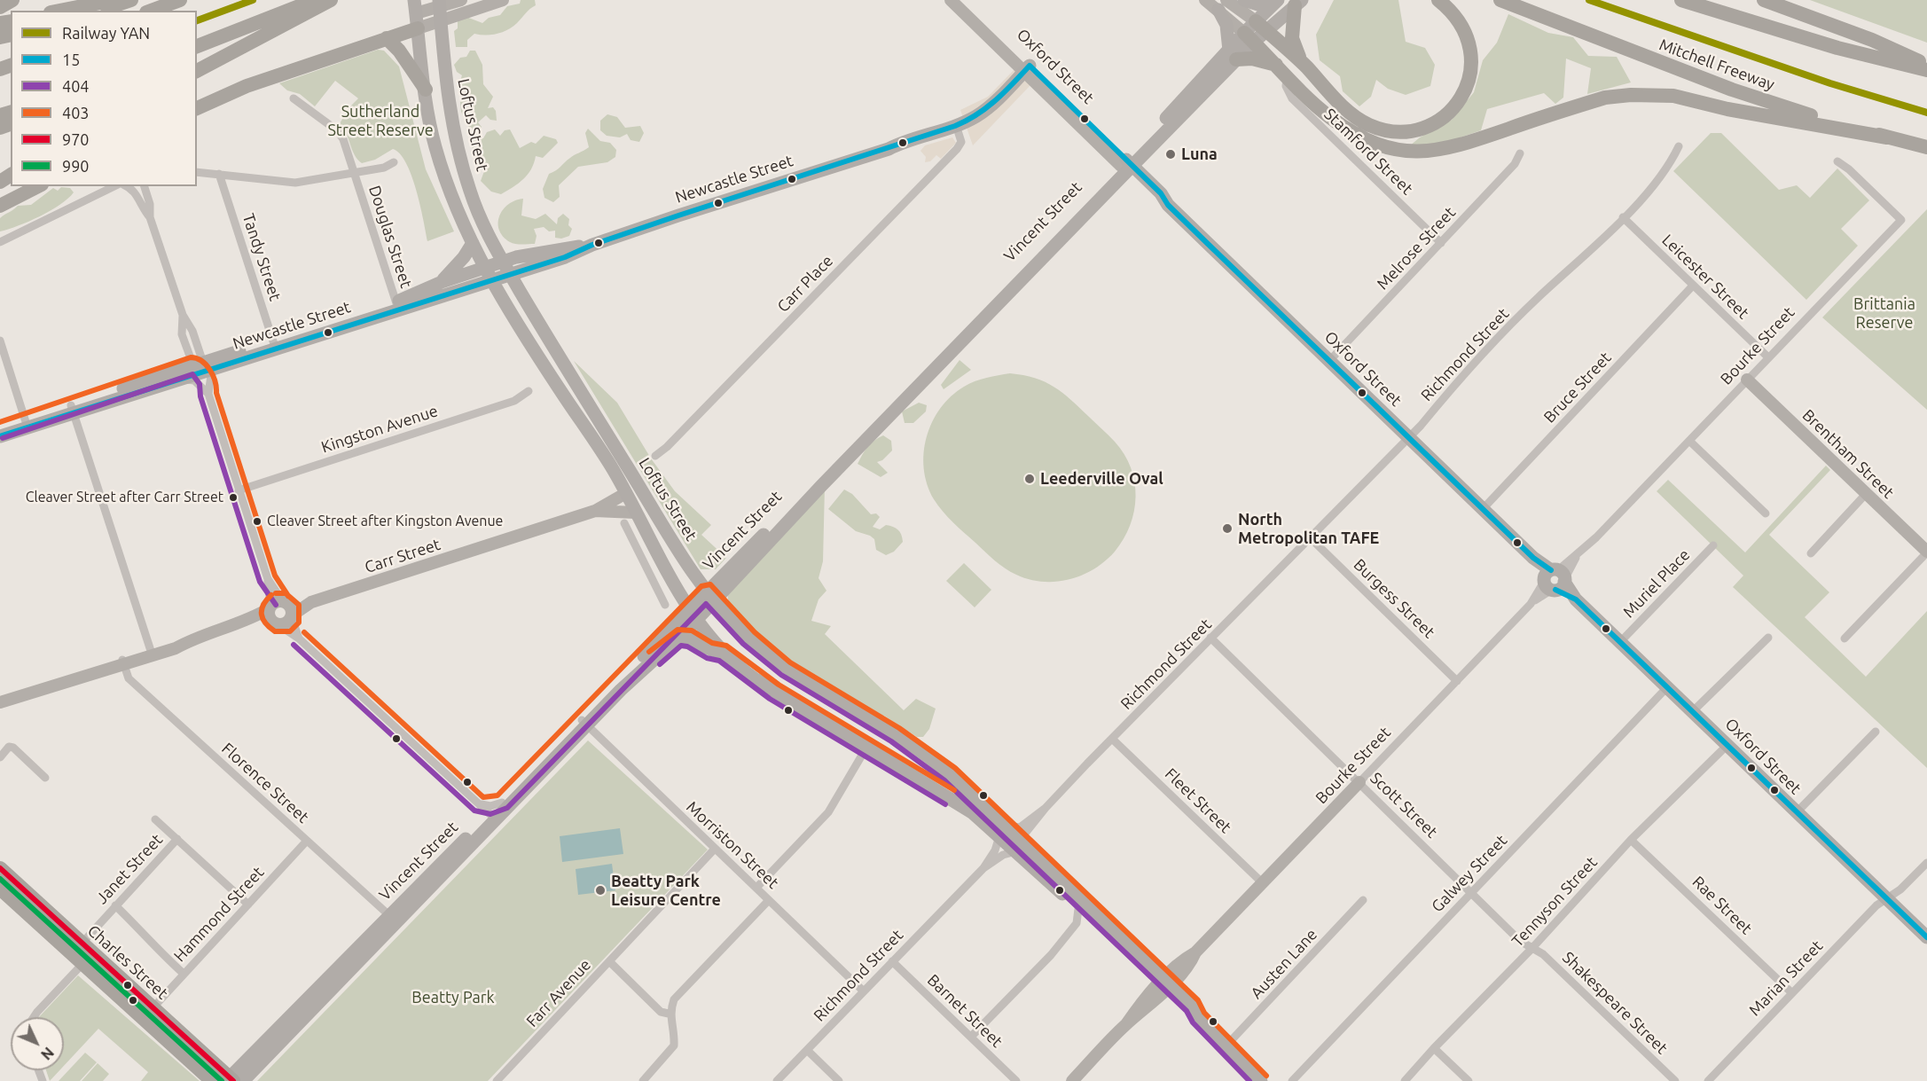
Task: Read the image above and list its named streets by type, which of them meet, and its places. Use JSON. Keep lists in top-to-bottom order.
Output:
{
  "streets": {
    "highway": ["Mitchell Freeway", "Charles Street"],
    "main road": [
      "Oxford Street",
      "Loftus Street",
      "Newcastle Street",
      "Vincent Street"
    ],
    "street": [
      "Stamford Street",
      "Douglas Street",
      "Melrose Street",
      "Tandy Street",
      "Leicester Street",
      "Carr Place",
      "Bourke Street",
      "Richmond Street",
      "Bruce Street",
      "Kingston Avenue",
      "Brentham Street",
      "Carr Street",
      "Muriel Place",
      "Burgess Street",
      "Florence Street",
      "Fleet Street",
      "Scott Street",
      "Morriston Street",
      "Janet Street",
      "Galwey Street",
      "Tennyson Street",
      "Rae Street",
      "Hammond Street",
      "Austen Lane",
      "Marian Street",
      "Farr Avenue",
      "Shakespeare Street",
      "Barnet Street"
    ]
  },
  "crossings": [
    ["Oxford Street", "Newcastle Street"],
    ["Oxford Street", "Vincent Street"],
    ["Oxford Street", "Melrose Street"],
    ["Oxford Street", "Bourke Street"],
    ["Oxford Street", "Richmond Street"],
    ["Oxford Street", "Bruce Street"],
    ["Oxford Street", "Muriel Place"],
    ["Oxford Street", "Galwey Street"],
    ["Oxford Street", "Tennyson Street"],
    ["Oxford Street", "Marian Street"],
    ["Loftus Street", "Newcastle Street"],
    ["Loftus Street", "Vincent Street"],
    ["Loftus Street", "Bourke Street"],
    ["Loftus Street", "Richmond Street"],
    ["Loftus Street", "Carr Street"],
    ["Loftus Street", "Austen Lane"],
    ["Stamford Street", "Melrose Street"],
    ["Newcastle Street", "Douglas Street"],
    ["Newcastle Street", "Tandy Street"],
    ["Newcastle Street", "Carr Place"],
    ["Vincent Street", "Florence Street"],
    ["Vincent Street", "Morriston Street"],
    ["Vincent Street", "Charles Street"],
    ["Leicester Street", "Bourke Street"],
    ["Leicester Street", "Richmond Street"],
    ["Leicester Street", "Bruce Street"],
    ["Bourke Street", "Brentham Street"],
    ["Bourke Street", "Burgess Street"],
    ["Bourke Street", "Fleet Street"],
    ["Bourke Street", "Scott Street"],
    ["Richmond Street", "Burgess Street"],
    ["Richmond Street", "Fleet Street"],
    ["Richmond Street", "Scott Street"],
    ["Richmond Street", "Morriston Street"],
    ["Richmond Street", "Barnet Street"],
    ["Carr Street", "Florence Street"],
    ["Florence Street", "Hammond Street"],
    ["Scott Street", "Galwey Street"],
    ["Scott Street", "Tennyson Street"],
    ["Scott Street", "Shakespeare Street"],
    ["Janet Street", "Charles Street"],
    ["Tennyson Street", "Rae Street"],
    ["Tennyson Street", "Shakespeare Street"],
    ["Rae Street", "Marian Street"],
    ["Hammond Street", "Charles Street"]
  ],
  "parks": ["Sutherland Street Reserve", "Brittania Reserve", "Beatty Park"],
  "places": [
    "Luna",
    "Leederville Oval",
    "Cleaver Street after Carr Street",
    "Cleaver Street after Kingston Avenue",
    "North Metropolitan TAFE",
    "Beatty Park Leisure Centre"
  ],
  "lines": [
    "rail line YAN",
    "transit line 15",
    "transit line 403",
    "transit line 404",
    "transit line 970",
    "transit line 990"
  ],
  "legend": [
    "Railway YAN",
    "15",
    "404",
    "403",
    "970",
    "990"
  ],
  "north": "bottom right"
}
